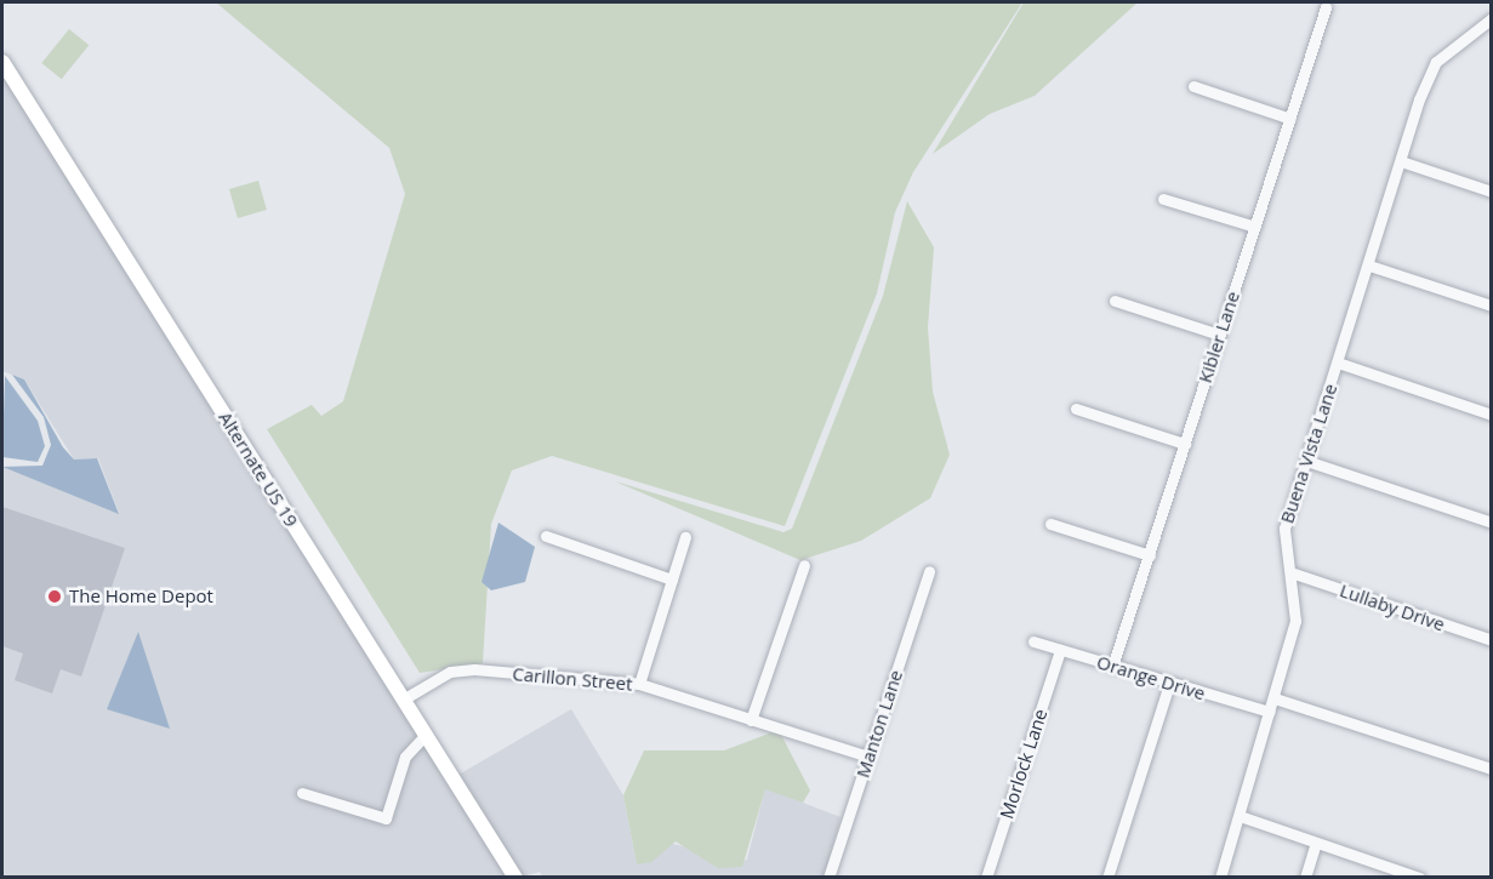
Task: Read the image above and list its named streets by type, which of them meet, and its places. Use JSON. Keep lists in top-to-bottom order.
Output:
{
  "streets": {
    "main road": ["Alternate US 19"],
    "street": [
      "Kibler Lane",
      "Buena Vista Lane",
      "Lullaby Drive",
      "Orange Drive",
      "Carillon Street",
      "Manton Lane",
      "Morlock Lane"
    ]
  },
  "crossings": [
    ["Kibler Lane", "Orange Drive"],
    ["Buena Vista Lane", "Lullaby Drive"],
    ["Buena Vista Lane", "Orange Drive"],
    ["Alternate US 19", "Carillon Street"],
    ["Orange Drive", "Morlock Lane"],
    ["Carillon Street", "Manton Lane"]
  ],
  "places": ["The Home Depot"]
}
